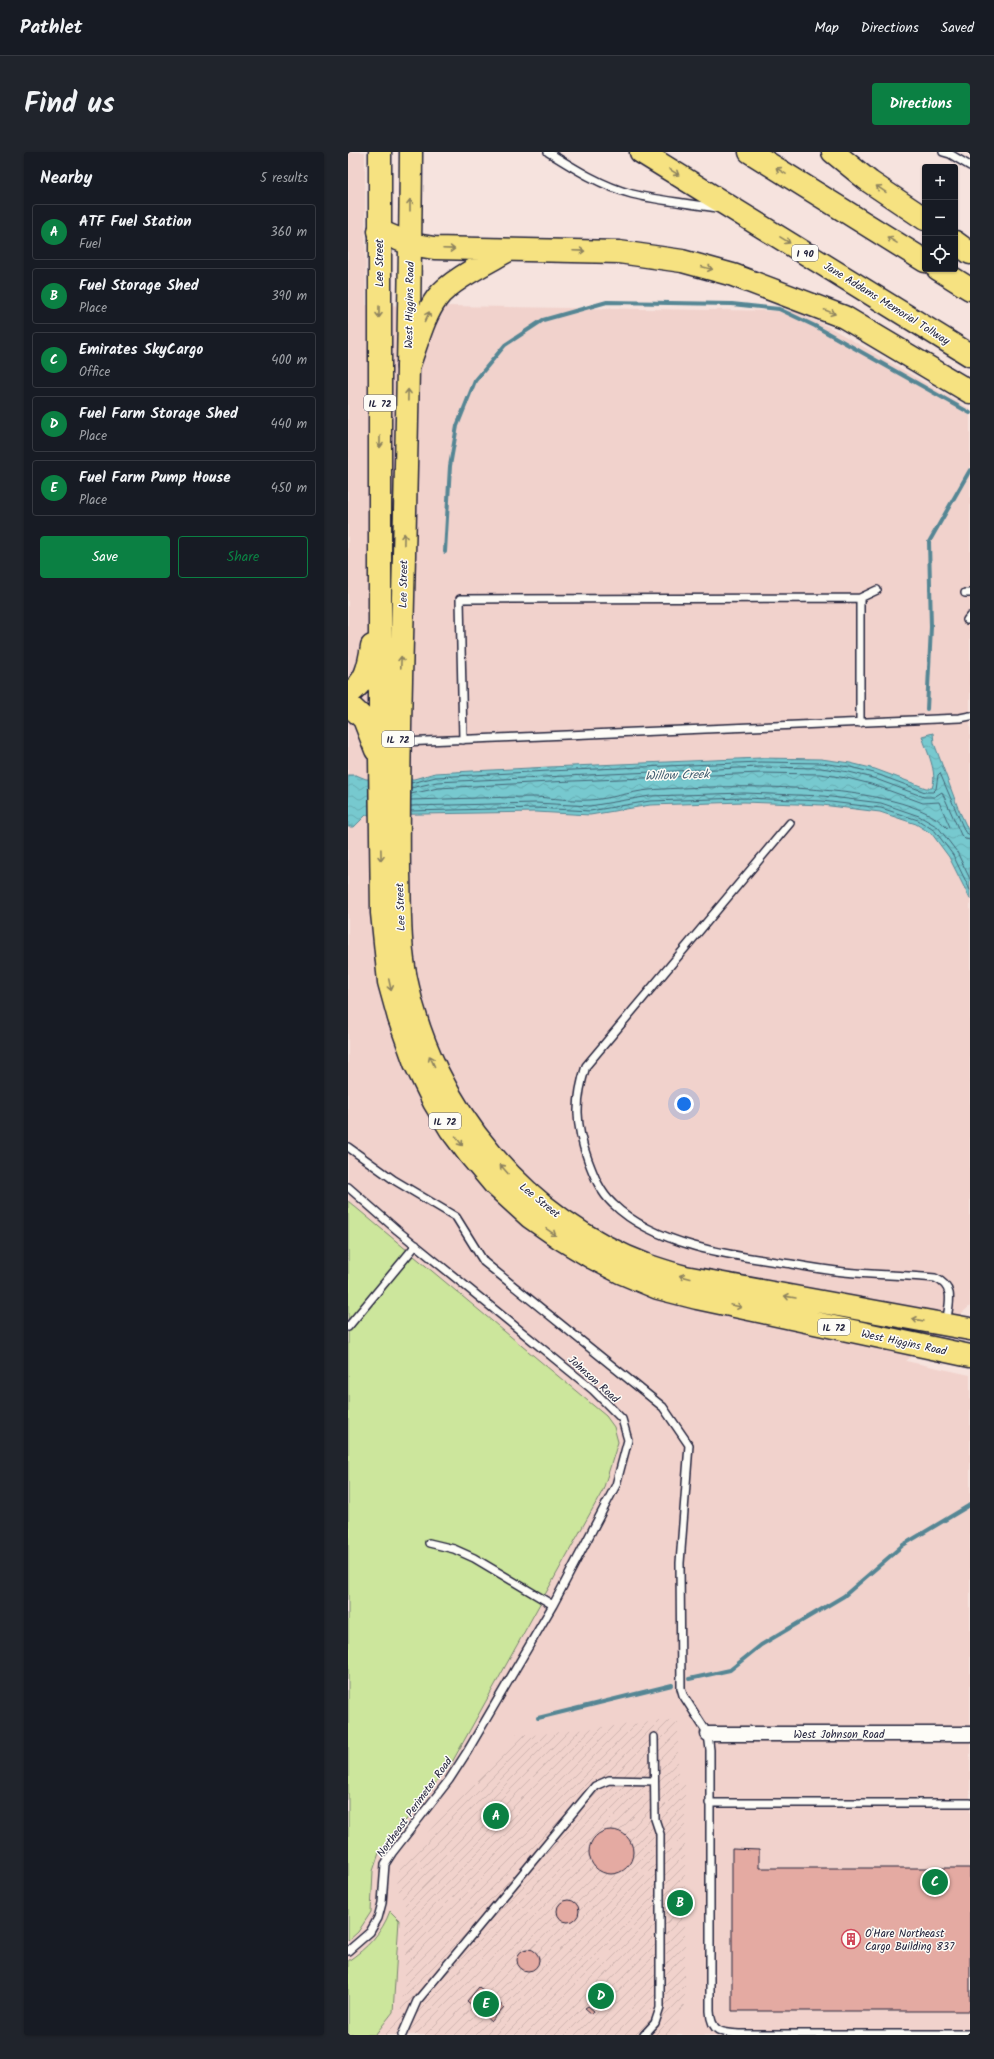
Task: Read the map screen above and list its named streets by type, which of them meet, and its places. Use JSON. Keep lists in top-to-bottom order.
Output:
{
  "streets": {
    "main road": [
      "I 90",
      "Lee Street",
      "Jane Addams Memorial Tollway",
      "West Higgins Road",
      "IL 72"
    ],
    "street": ["West Johnson Road"],
    "lane": ["Johnson Road", "Northeast Perimeter Road"]
  },
  "crossings": [
    ["Lee Street", "West Higgins Road"],
    ["West Higgins Road", "IL 72"],
    ["Johnson Road", "Northeast Perimeter Road"]
  ],
  "water": ["Willow Creek"],
  "places": {
    "building": ["O'Hare Northeast Cargo Building 837"]
  },
  "page": {
    "header": "Pathlet",
    "nav": ["Map", "Directions", "Saved"],
    "title": "Find us",
    "buttons": [
      "Directions",
      ["Save", "Share"]
    ],
    "heading": ["Nearby", "5 results"],
    "map_buttons": ["+", "−"],
    "list": [
      {
        "mark": "A",
        "name": "ATF Fuel Station",
        "note": "Fuel",
        "value": "360 m"
      },
      {
        "mark": "B",
        "name": "Fuel Storage Shed",
        "note": "Place",
        "value": "390 m"
      },
      {
        "mark": "C",
        "name": "Emirates SkyCargo",
        "note": "Office",
        "value": "400 m"
      },
      {
        "mark": "D",
        "name": "Fuel Farm Storage Shed",
        "note": "Place",
        "value": "440 m"
      },
      {
        "mark": "E",
        "name": "Fuel Farm Pump House",
        "note": "Place",
        "value": "450 m"
      }
    ],
    "pins": [
      "A",
      "C",
      "B",
      "D",
      "E"
    ]
  }
}
